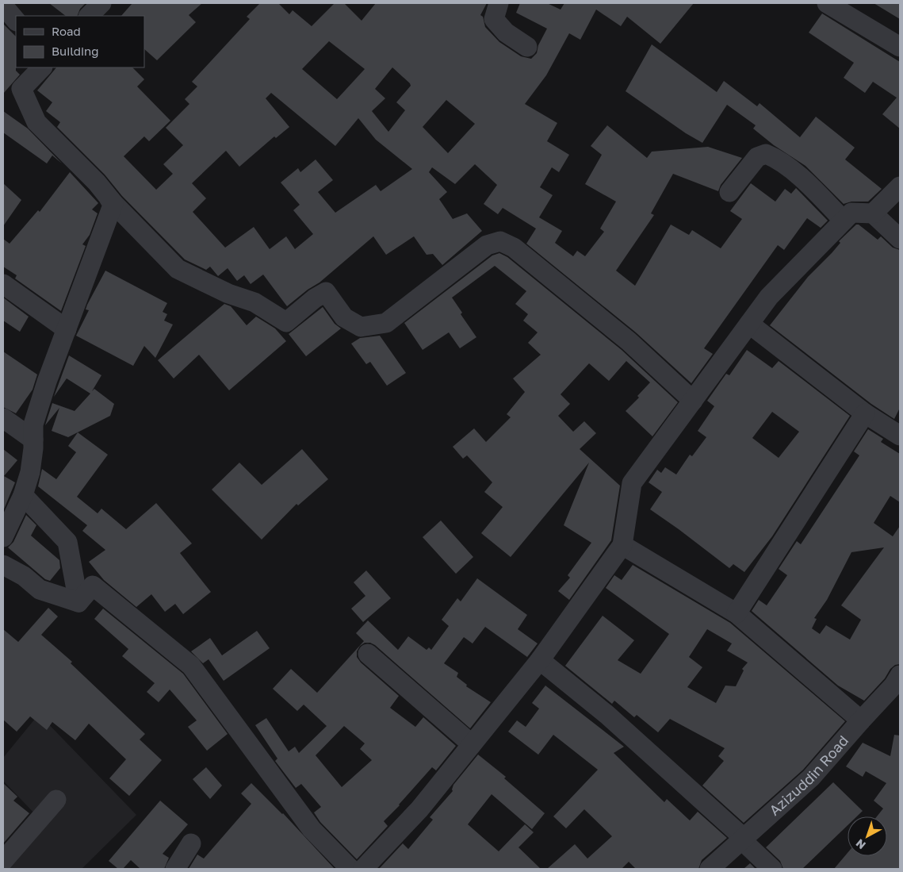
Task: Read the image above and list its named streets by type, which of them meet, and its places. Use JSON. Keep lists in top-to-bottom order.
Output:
{
  "streets": {
    "street": ["Azizuddin Road"]
  },
  "legend": ["Road", "Building"],
  "north": "bottom left"
}
